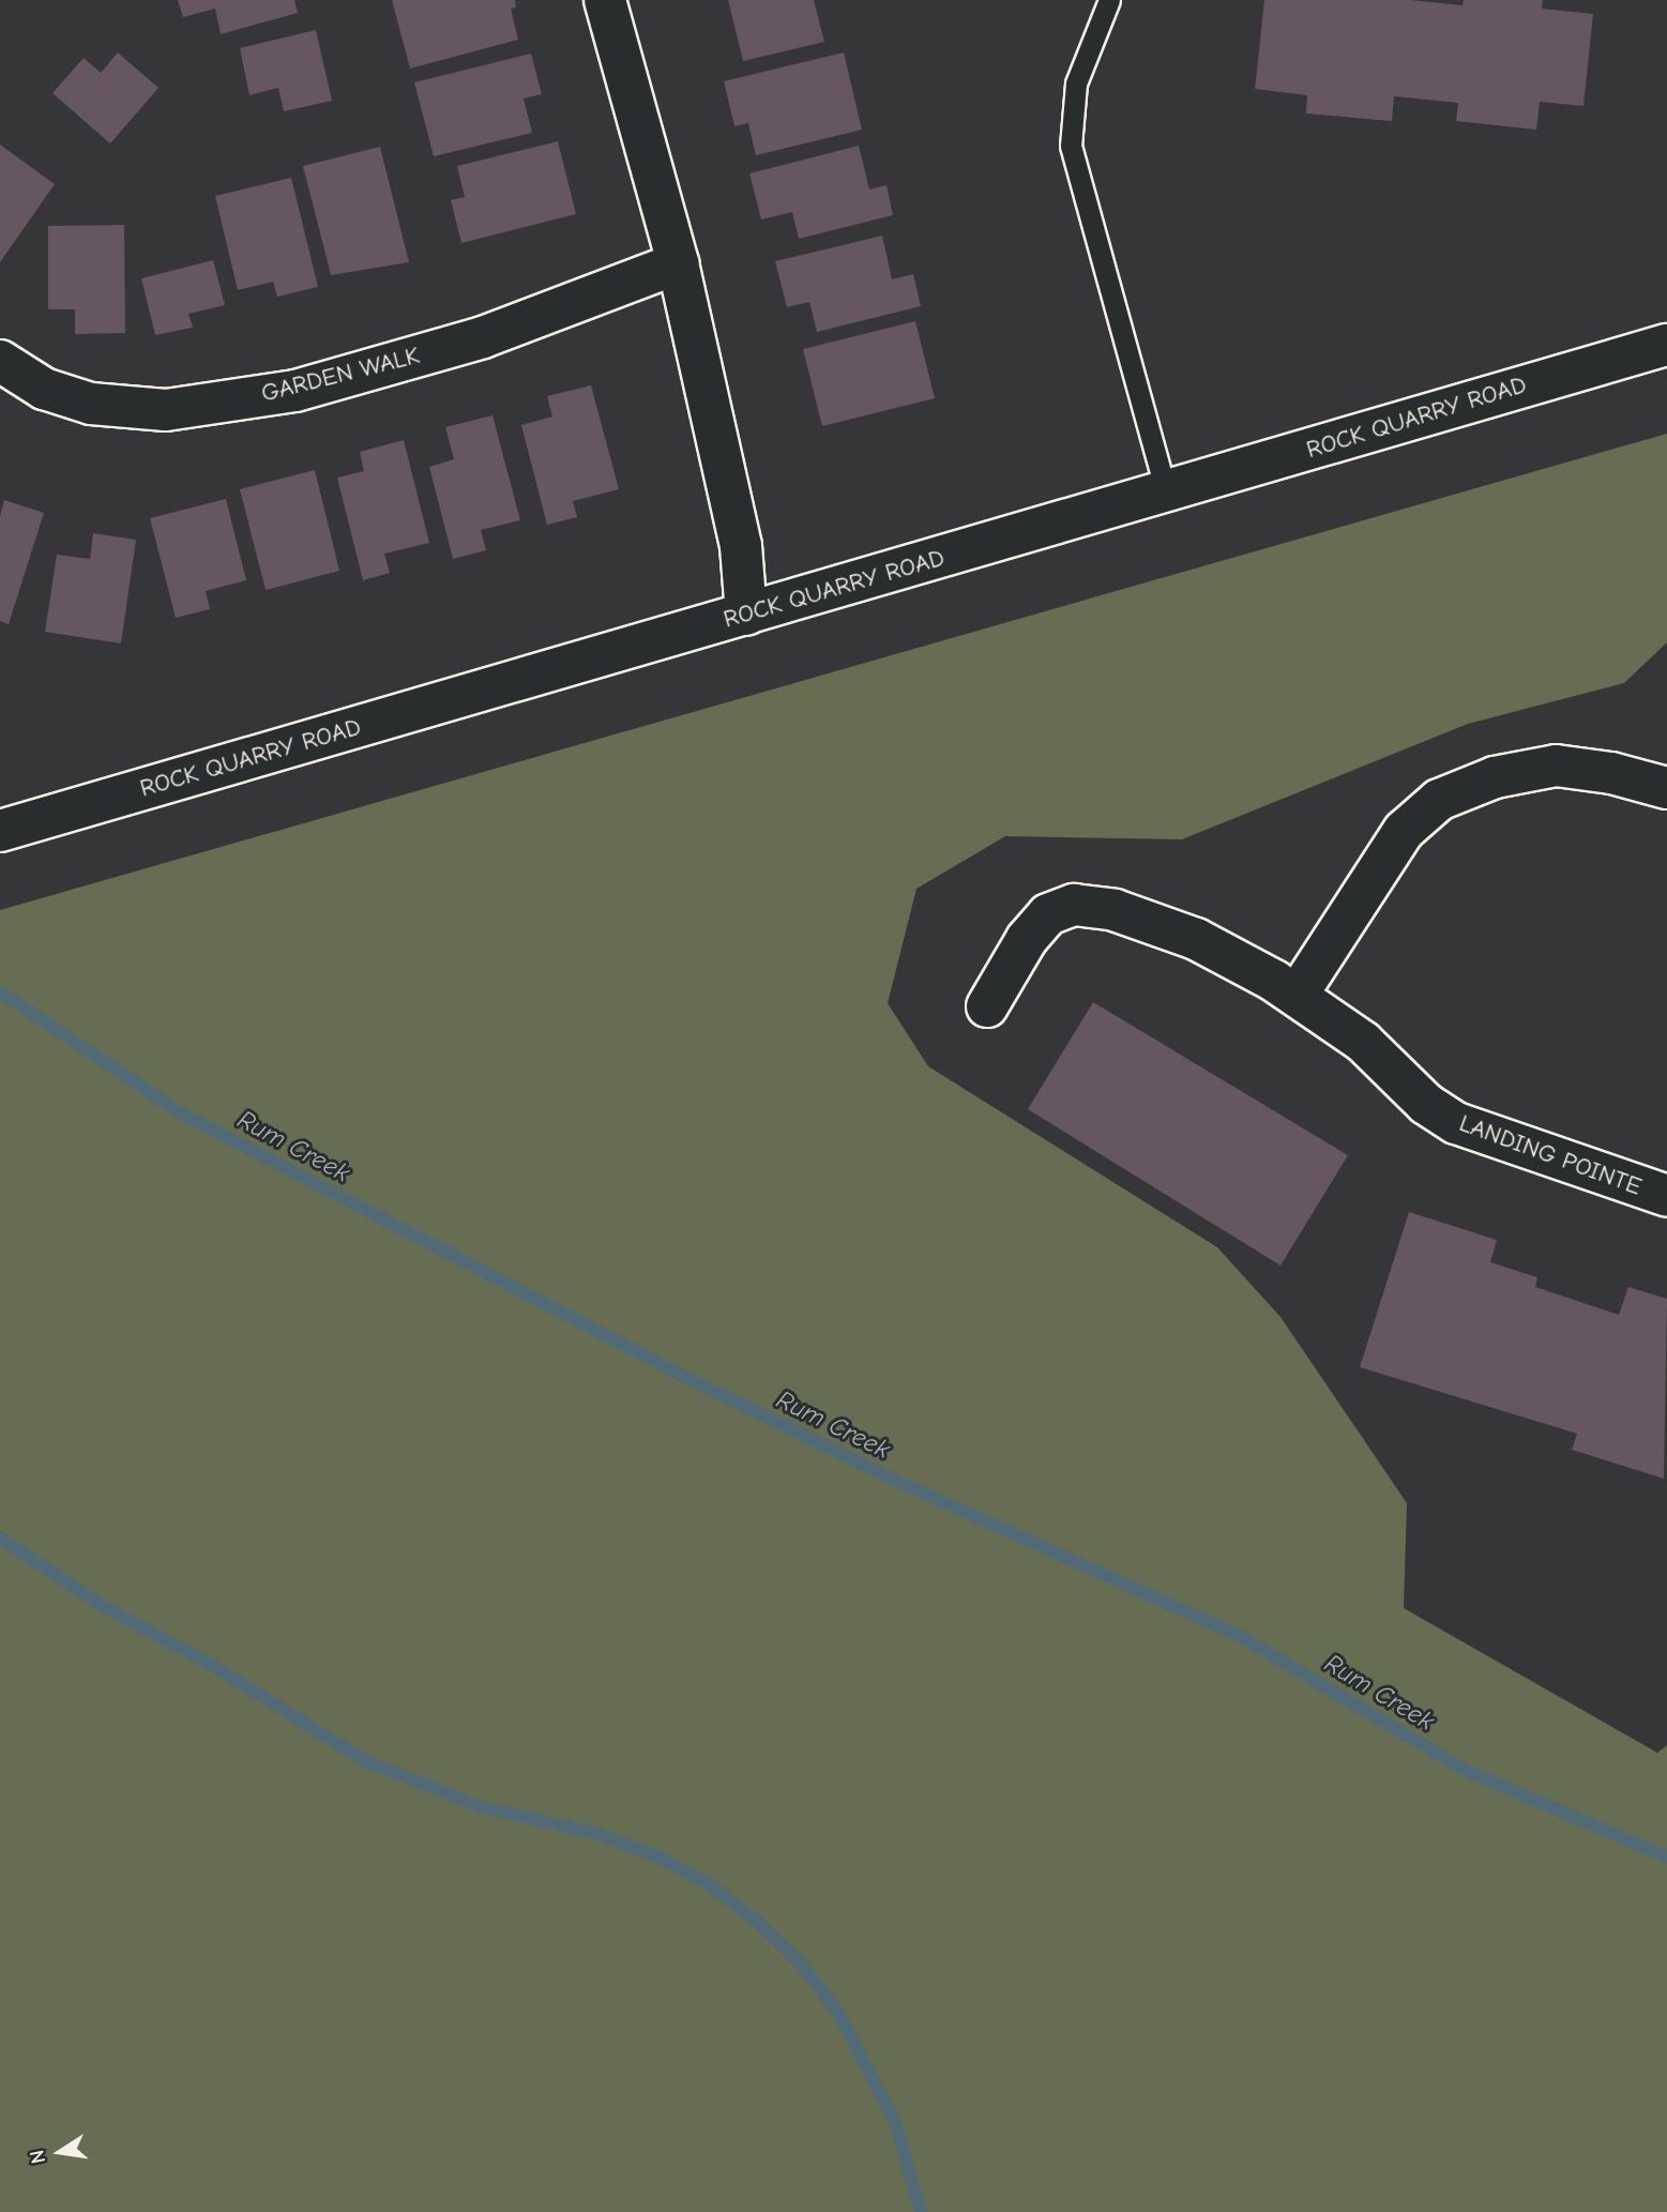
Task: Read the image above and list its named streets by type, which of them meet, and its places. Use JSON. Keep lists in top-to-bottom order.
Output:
{
  "streets": {
    "street": ["GARDEN WALK", "ROCK QUARRY ROAD", "LANDING POINTE"]
  },
  "water": ["Rum Creek"],
  "north": "left"
}
